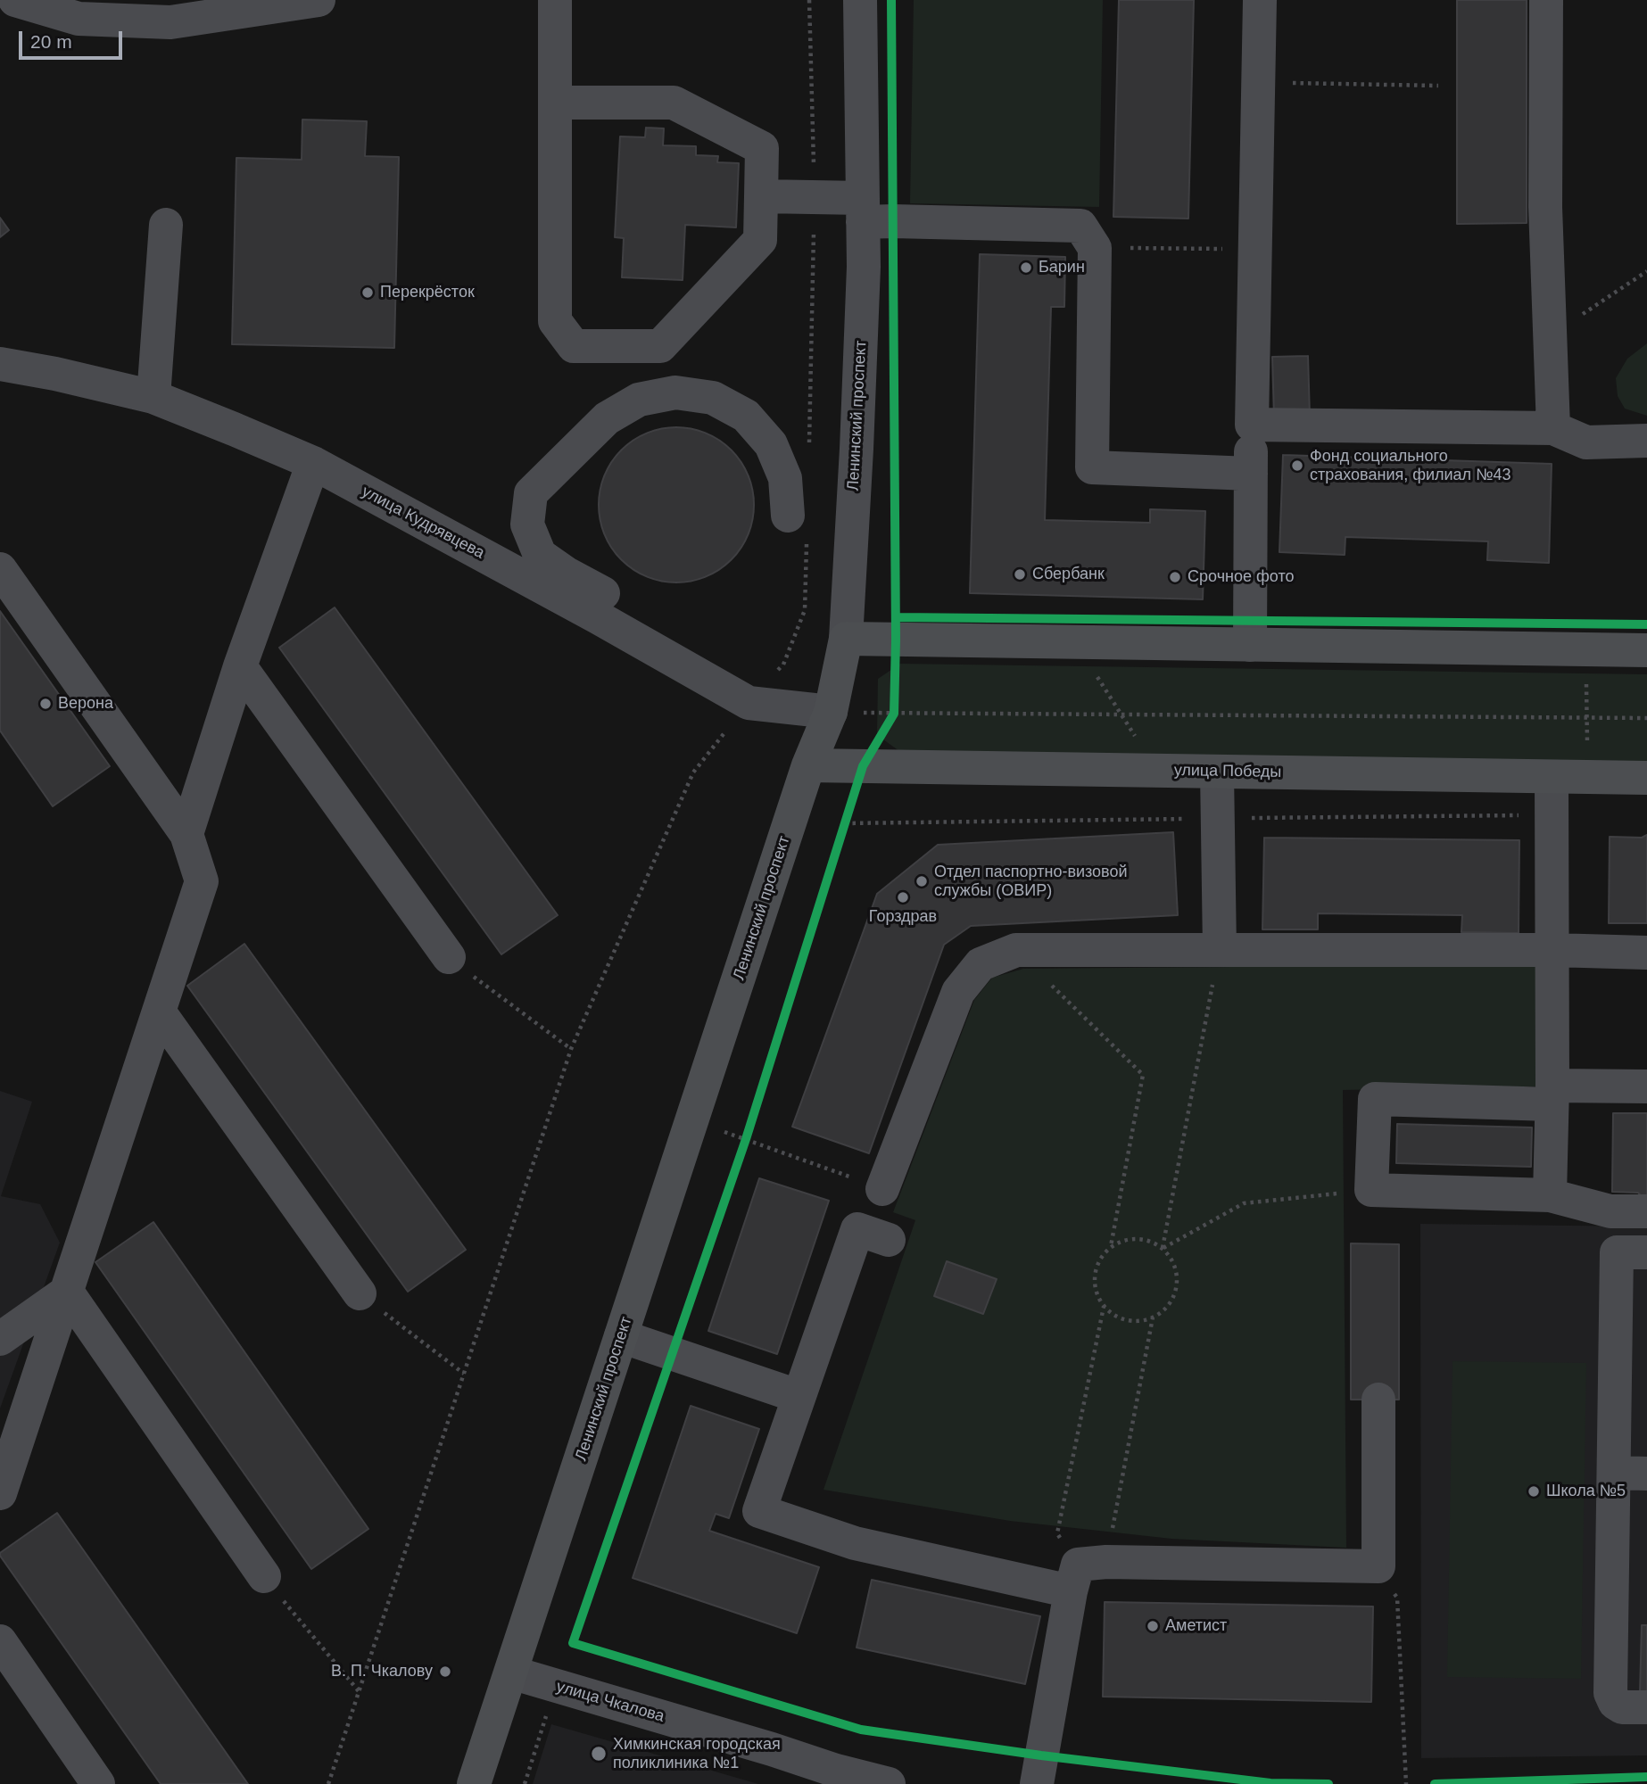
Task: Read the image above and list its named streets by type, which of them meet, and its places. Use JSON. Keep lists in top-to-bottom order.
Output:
{
  "streets": {
    "main road": ["Ленинский проспект", "улица Победы"],
    "street": ["улица Кудрявцева", "улица Чкалова"]
  },
  "crossings": [
    ["Ленинский проспект", "улица Кудрявцева"],
    ["Ленинский проспект", "улица Победы"],
    ["Ленинский проспект", "улица Чкалова"]
  ],
  "places": [
    "Барин",
    "Перекрёсток",
    "Фонд социального страхования, филиал №43",
    "Сбербанк",
    "Срочное фото",
    "Верона",
    "Отдел паспортно-визовой службы (ОВИР)",
    "Горздрав",
    "Школа №5",
    "Аметист",
    "В. П. Чкалову",
    "Химкинская городская поликлиника №1"
  ],
  "scale_bar": "20 m"
}
